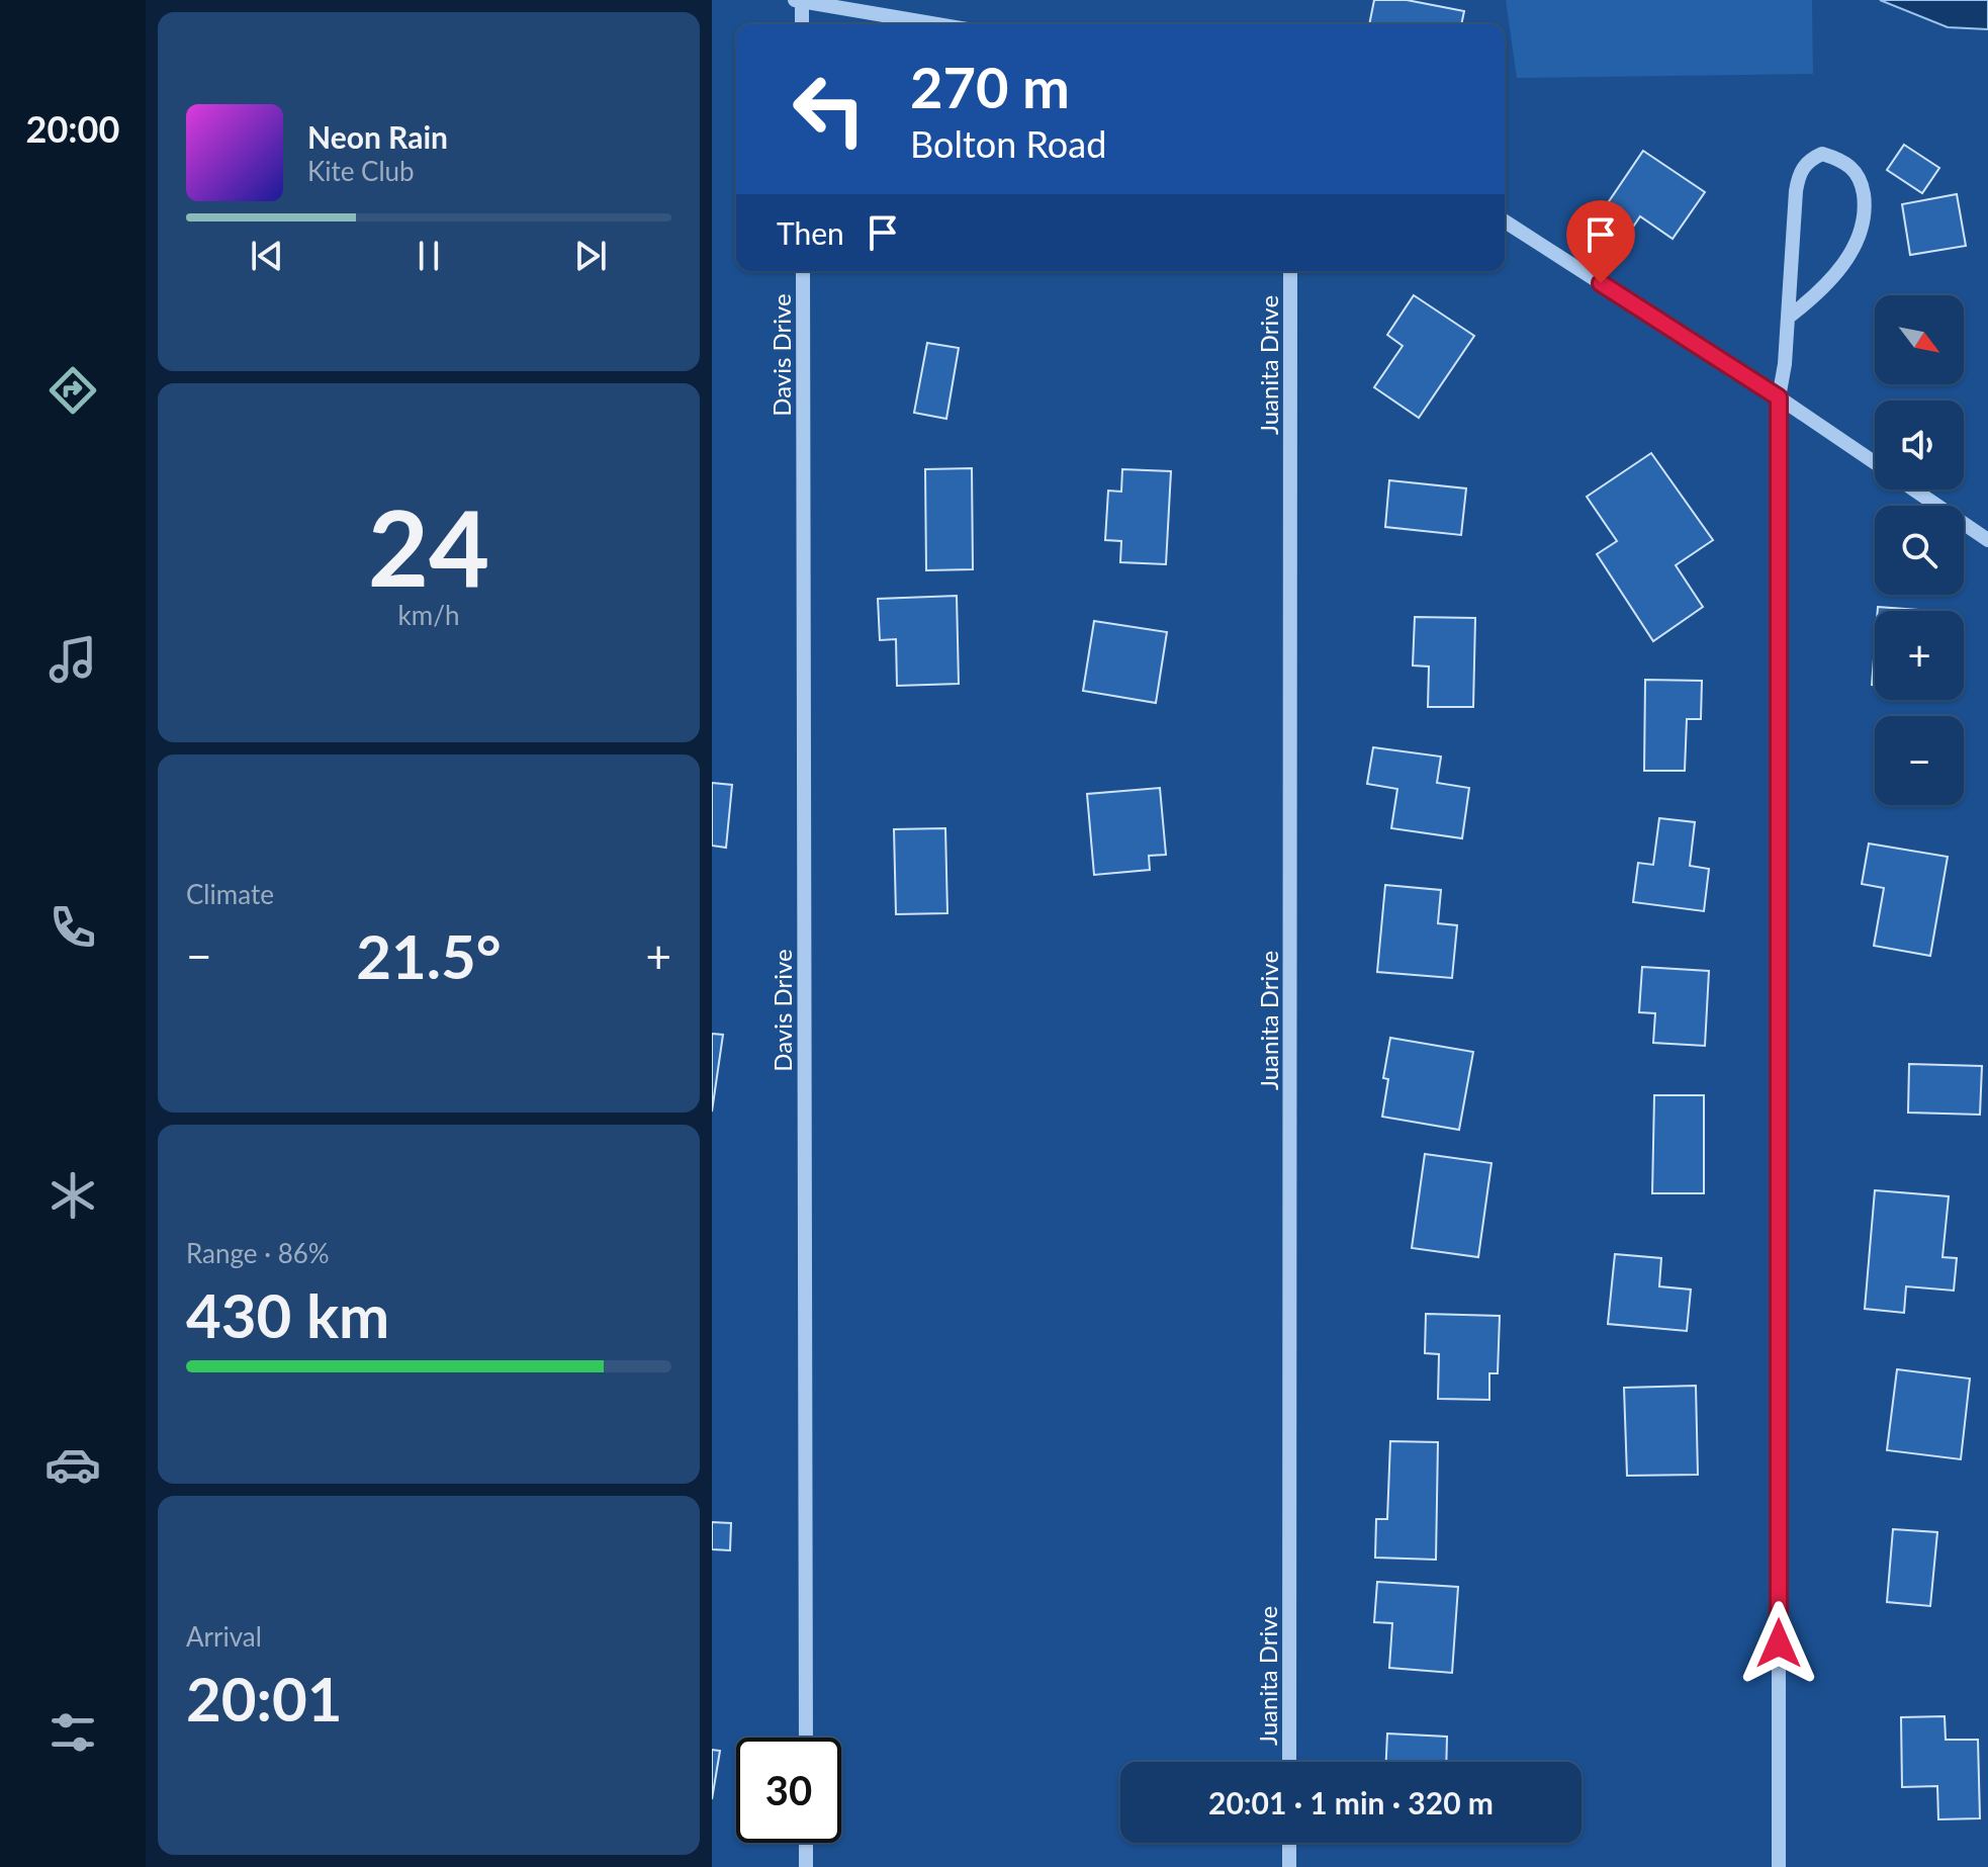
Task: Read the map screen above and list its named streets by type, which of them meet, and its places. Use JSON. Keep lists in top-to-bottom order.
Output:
{
  "streets": {
    "street": ["Davis Drive", "Juanita Drive"]
  },
  "north": "bottom right",
  "page": {
    "tabs": "20:00",
    "turn": ["270 m", "Bolton Road"],
    "song": ["Neon Rain", "Kite Club"],
    "then": "Then",
    "map_buttons": ["+", "−"],
    "tile": [
      ["24", "km/h"],
      "Climate",
      ["Range · 86%", "430 km"],
      ["Arrival", "20:01"]
    ],
    "heat": ["−", "21.5°", "+"],
    "limit": "30",
    "trip": "20:01 · 1 min · 320 m"
  }
}
